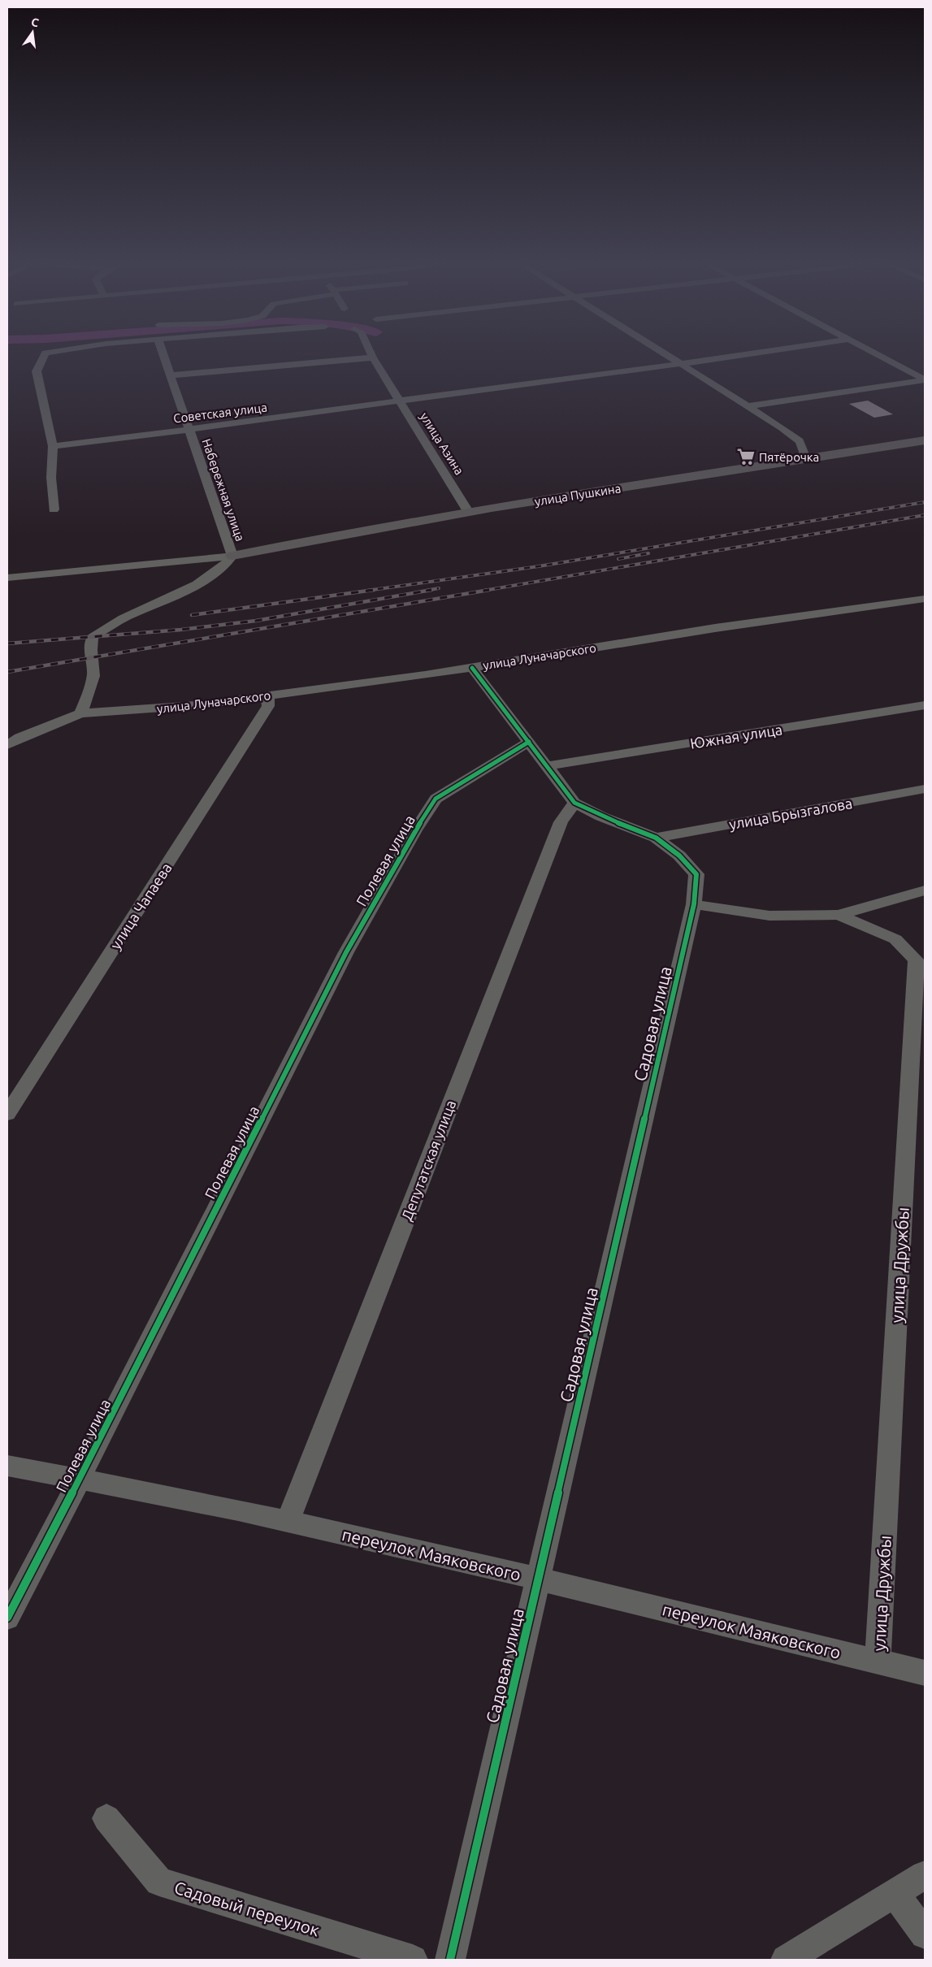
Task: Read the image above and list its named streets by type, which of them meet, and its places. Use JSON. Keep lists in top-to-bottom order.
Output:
{
  "streets": {
    "main road": ["улица Пушкина"],
    "street": [
      "Советская улица",
      "улица Азина",
      "Набережная улица",
      "улица Луначарского",
      "Южная улица",
      "улица Брызгалова",
      "Полевая улица",
      "улица Чапаева",
      "Садовая улица",
      "Депутатская улица",
      "улица Дружбы",
      "переулок Маяковского",
      "Садовый переулок"
    ]
  },
  "crossings": [
    ["Советская улица", "улица Азина"],
    ["Советская улица", "Набережная улица"],
    ["улица Азина", "улица Пушкина"],
    ["Набережная улица", "улица Пушкина"],
    ["улица Луначарского", "улица Чапаева"],
    ["улица Брызгалова", "Садовая улица"],
    ["Полевая улица", "переулок Маяковского"],
    ["Садовая улица", "Депутатская улица"],
    ["Садовая улица", "улица Дружбы"],
    ["Садовая улица", "переулок Маяковского"],
    ["Депутатская улица", "переулок Маяковского"],
    ["улица Дружбы", "переулок Маяковского"]
  ],
  "places": {
    "supermarket": ["Пятёрочка"]
  },
  "north": "top"
}
